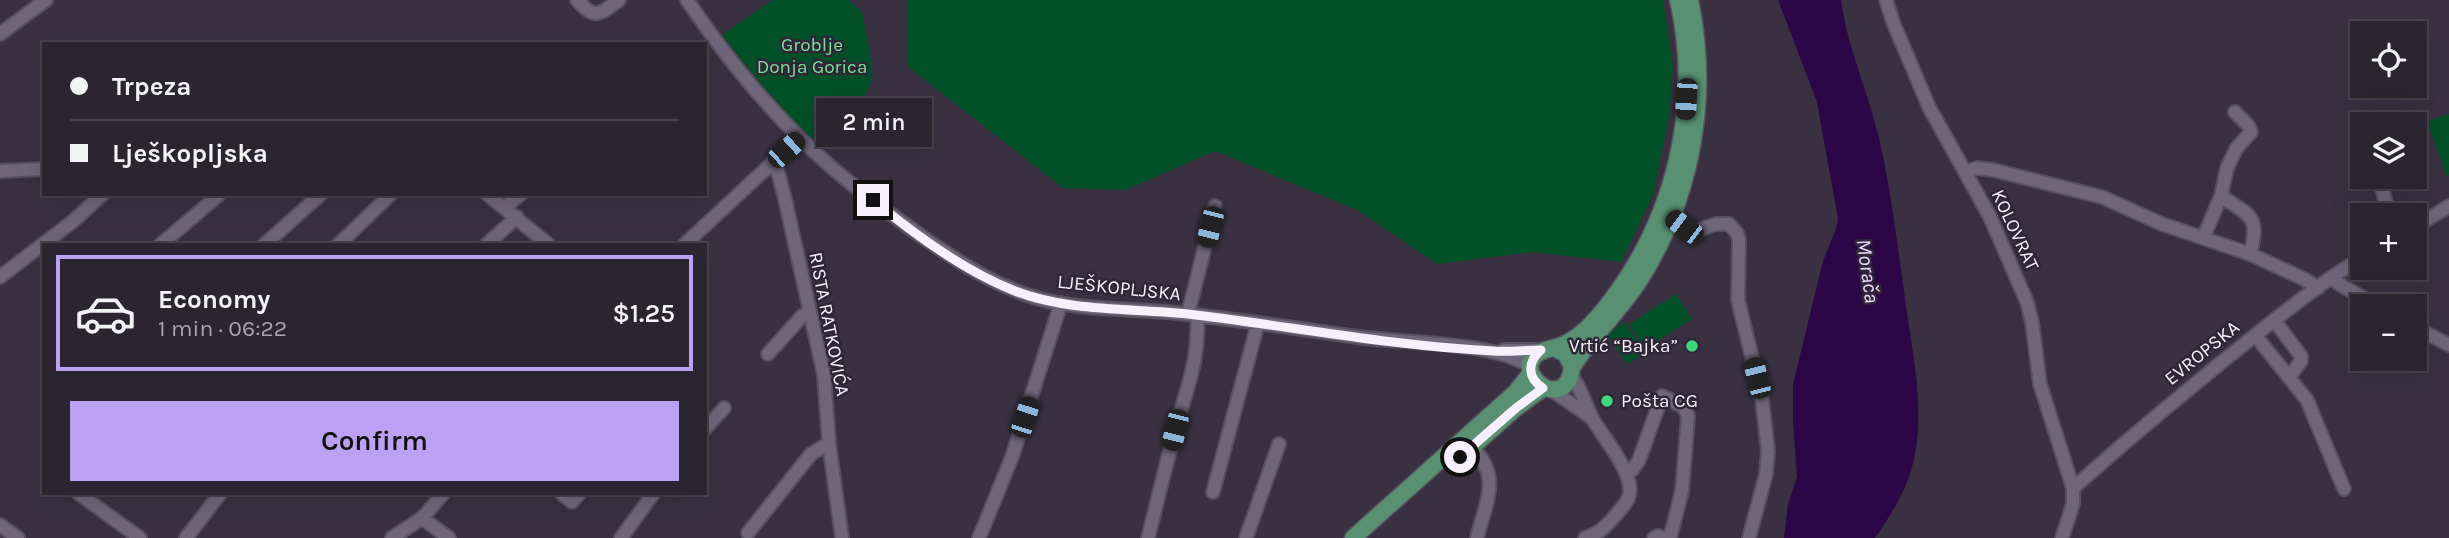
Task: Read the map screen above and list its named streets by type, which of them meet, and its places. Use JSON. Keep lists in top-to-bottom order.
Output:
{
  "streets": {
    "street": [
      "KOLOVRAT",
      "LJEŠKOPLJSKA",
      "RISTA RATKOVIĆA",
      "EVROPSKA"
    ]
  },
  "crossings": [
    ["KOLOVRAT", "EVROPSKA"]
  ],
  "water": ["Morača"],
  "parks": ["Groblje Donja Gorica"],
  "places": ["Vrtić “Bajka”", "Pošta CG"],
  "page": {
    "map_buttons": ["+", "−"],
    "banner": ["Trpeza", "Lješkopljska"],
    "bubble": "2 min",
    "list": [
      {
        "name": "Economy",
        "note": "1 min · 06:22",
        "value": "$1.25"
      }
    ],
    "buttons": "Confirm"
  }
}
